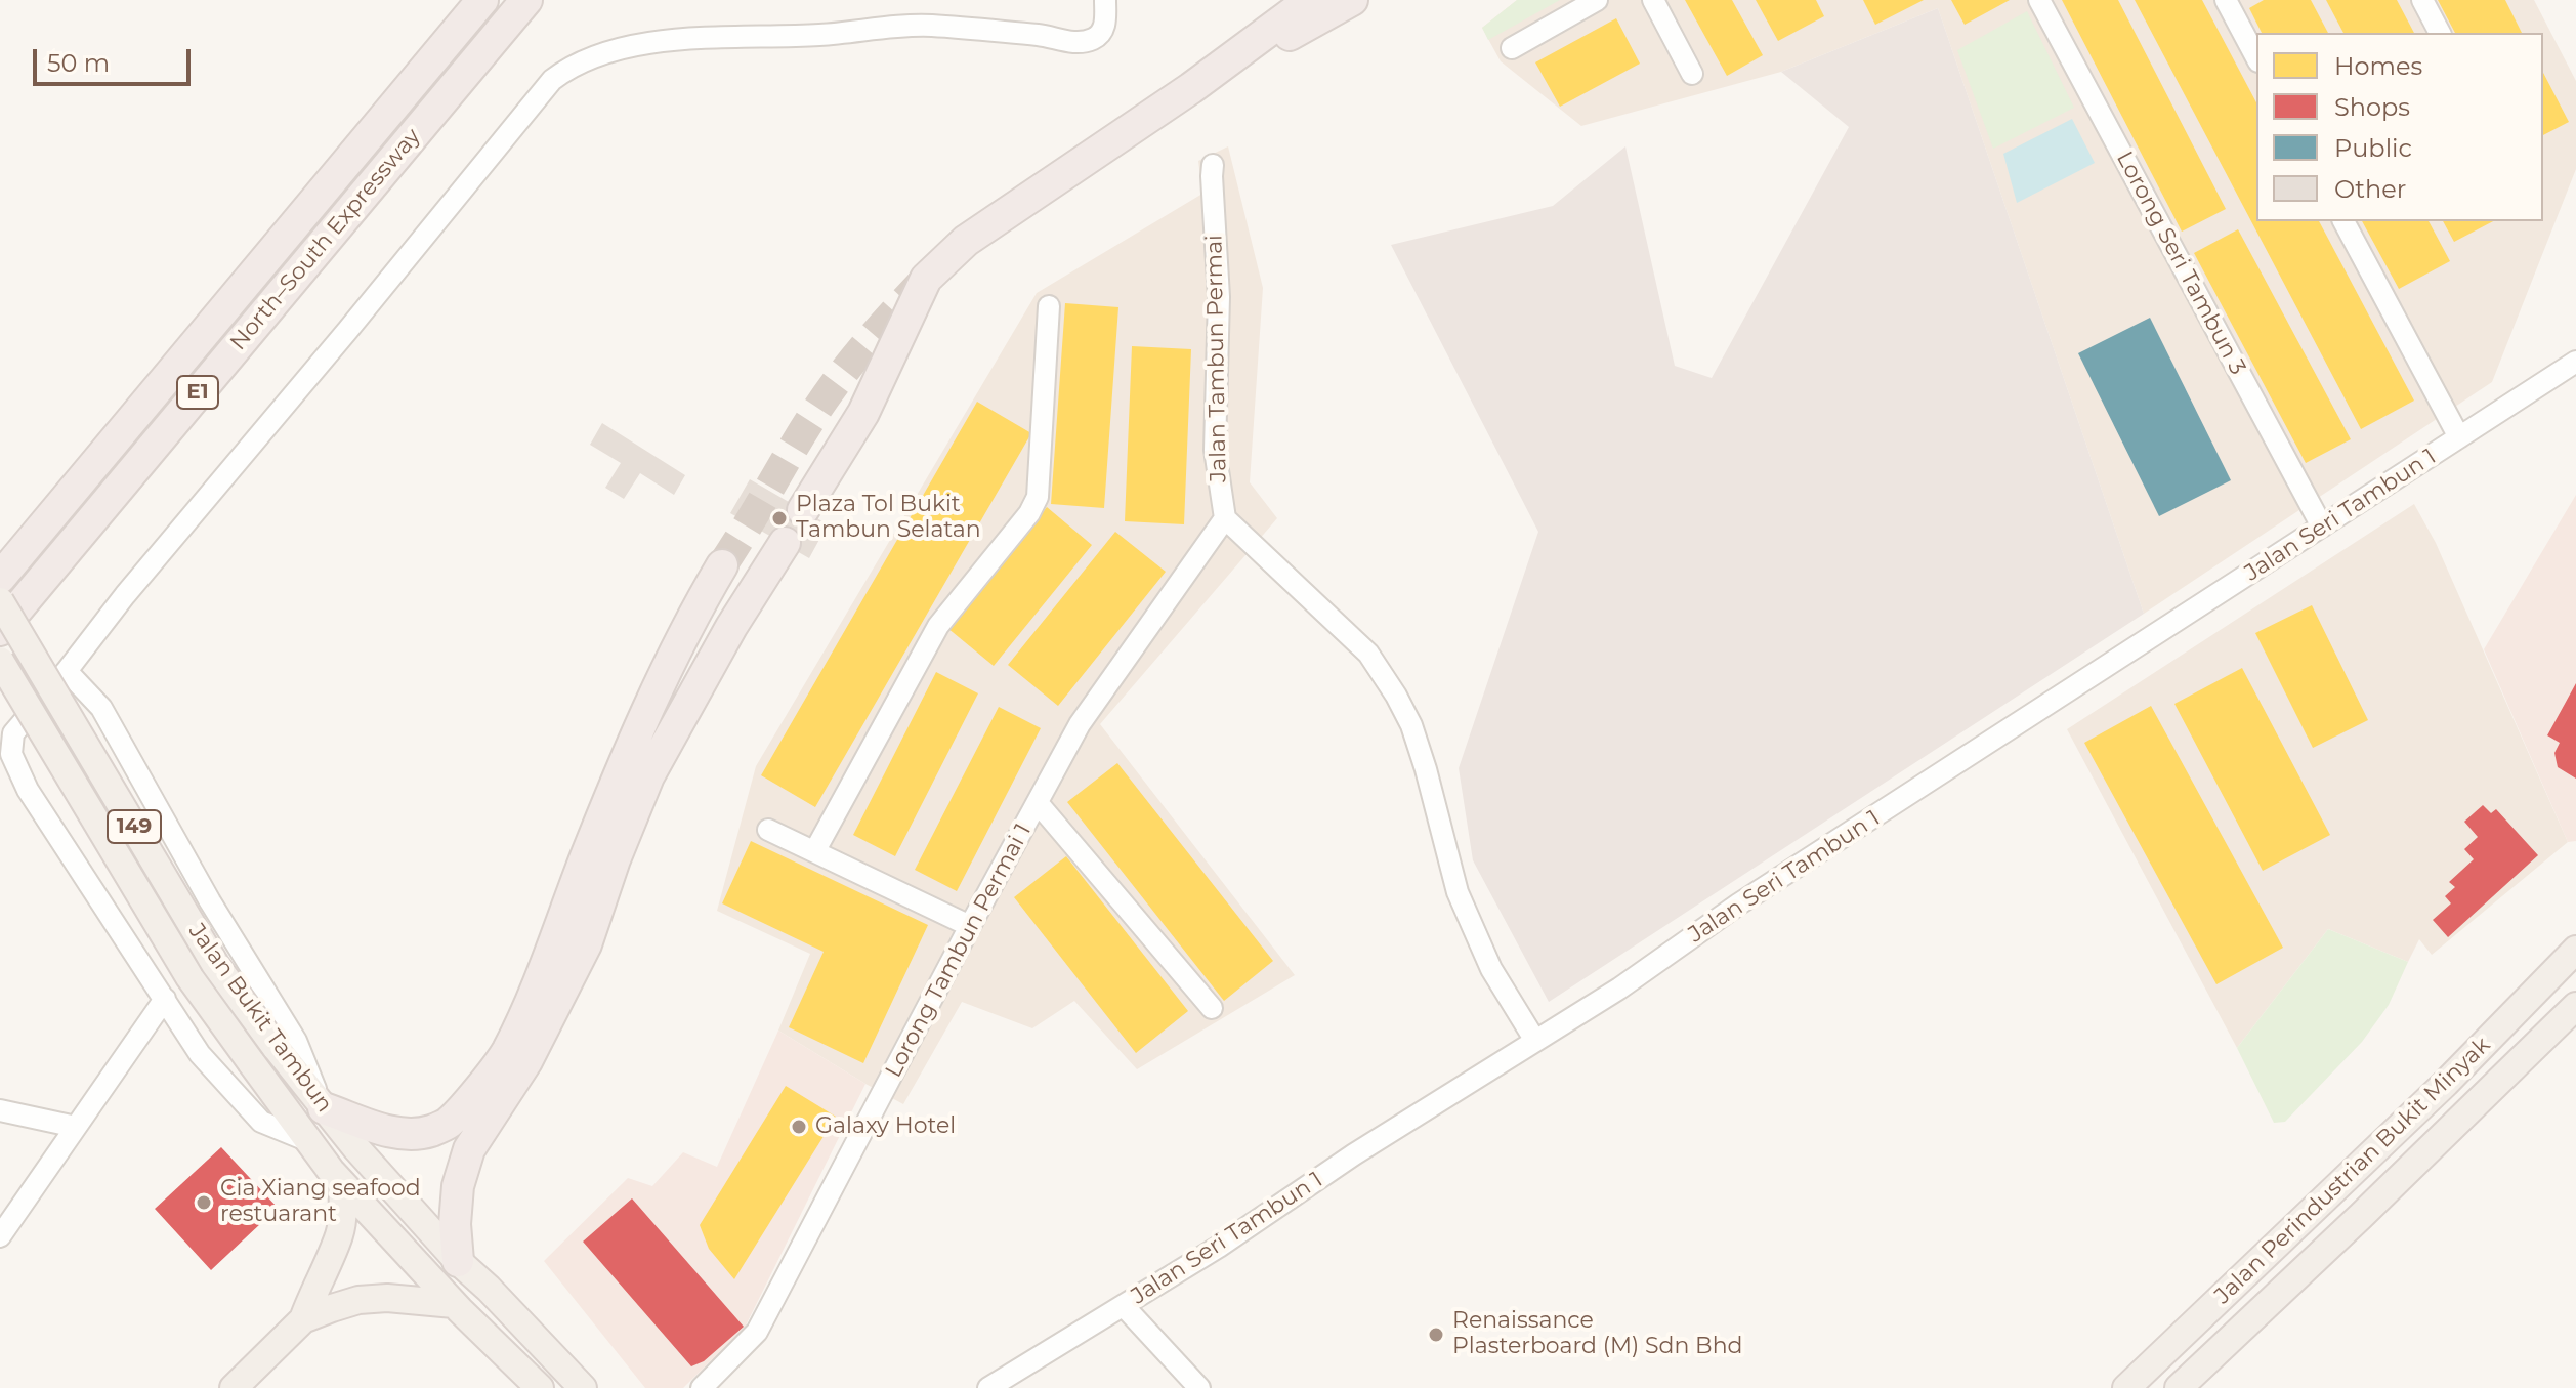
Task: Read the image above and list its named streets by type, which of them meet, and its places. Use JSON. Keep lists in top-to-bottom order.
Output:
{
  "streets": {
    "highway": ["North–South Expressway", "E1"],
    "main road": ["149", "Jalan Bukit Tambun", "Jalan Perindustrian Bukit Minyak"],
    "street": [
      "Lorong Seri Tambun 3",
      "Jalan Tambun Permai",
      "Jalan Seri Tambun 1",
      "Lorong Tambun Permai 1"
    ]
  },
  "crossings": [
    ["Lorong Seri Tambun 3", "Jalan Seri Tambun 1"],
    ["Jalan Tambun Permai", "Lorong Tambun Permai 1"]
  ],
  "places": [
    "Plaza Tol Bukit Tambun Selatan",
    "Galaxy Hotel",
    "Cia Xiang seafood restuarant",
    "Renaissance Plasterboard (M) Sdn Bhd"
  ],
  "legend": [
    "Homes",
    "Shops",
    "Public",
    "Other"
  ],
  "scale_bar": "50 m"
}
